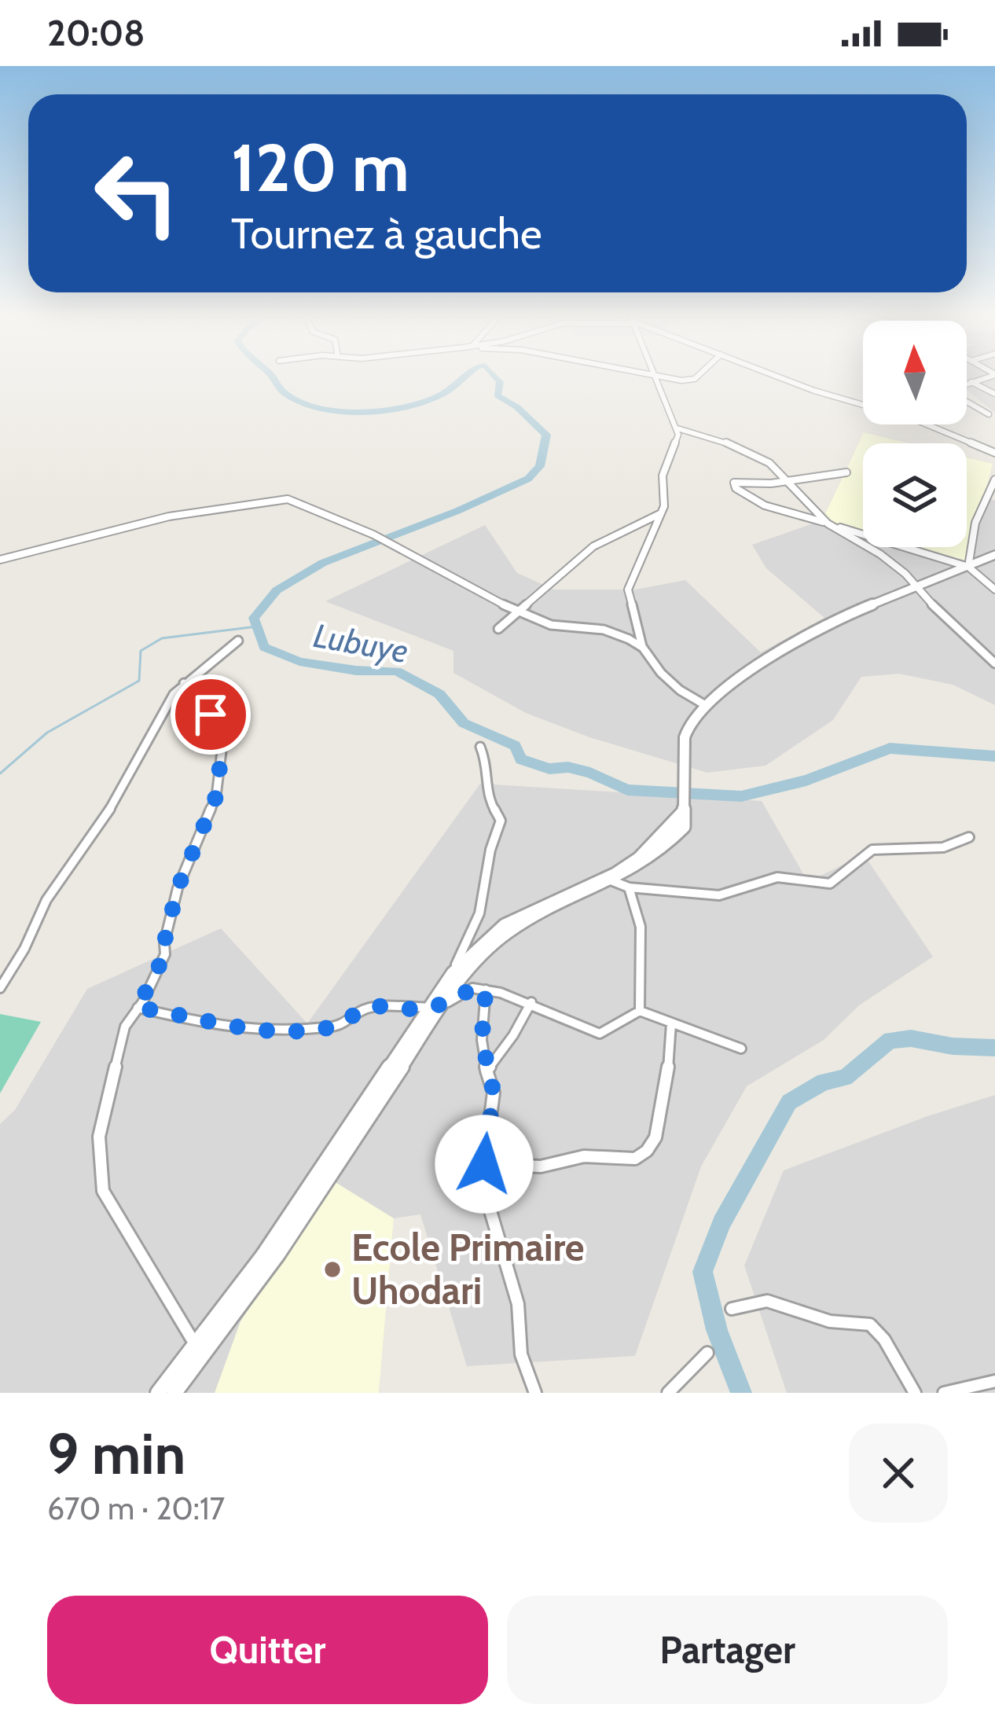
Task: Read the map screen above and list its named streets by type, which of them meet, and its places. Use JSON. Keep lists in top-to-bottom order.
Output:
{
  "water": ["Lubuye"],
  "places": ["Ecole Primaire Uhodari"],
  "north": "top",
  "page": {
    "status": "20:08",
    "turn": ["120 m", "Tournez à gauche"],
    "heading": ["9 min", "670 m · 20:17"],
    "buttons": ["Quitter", "Partager"]
  }
}
